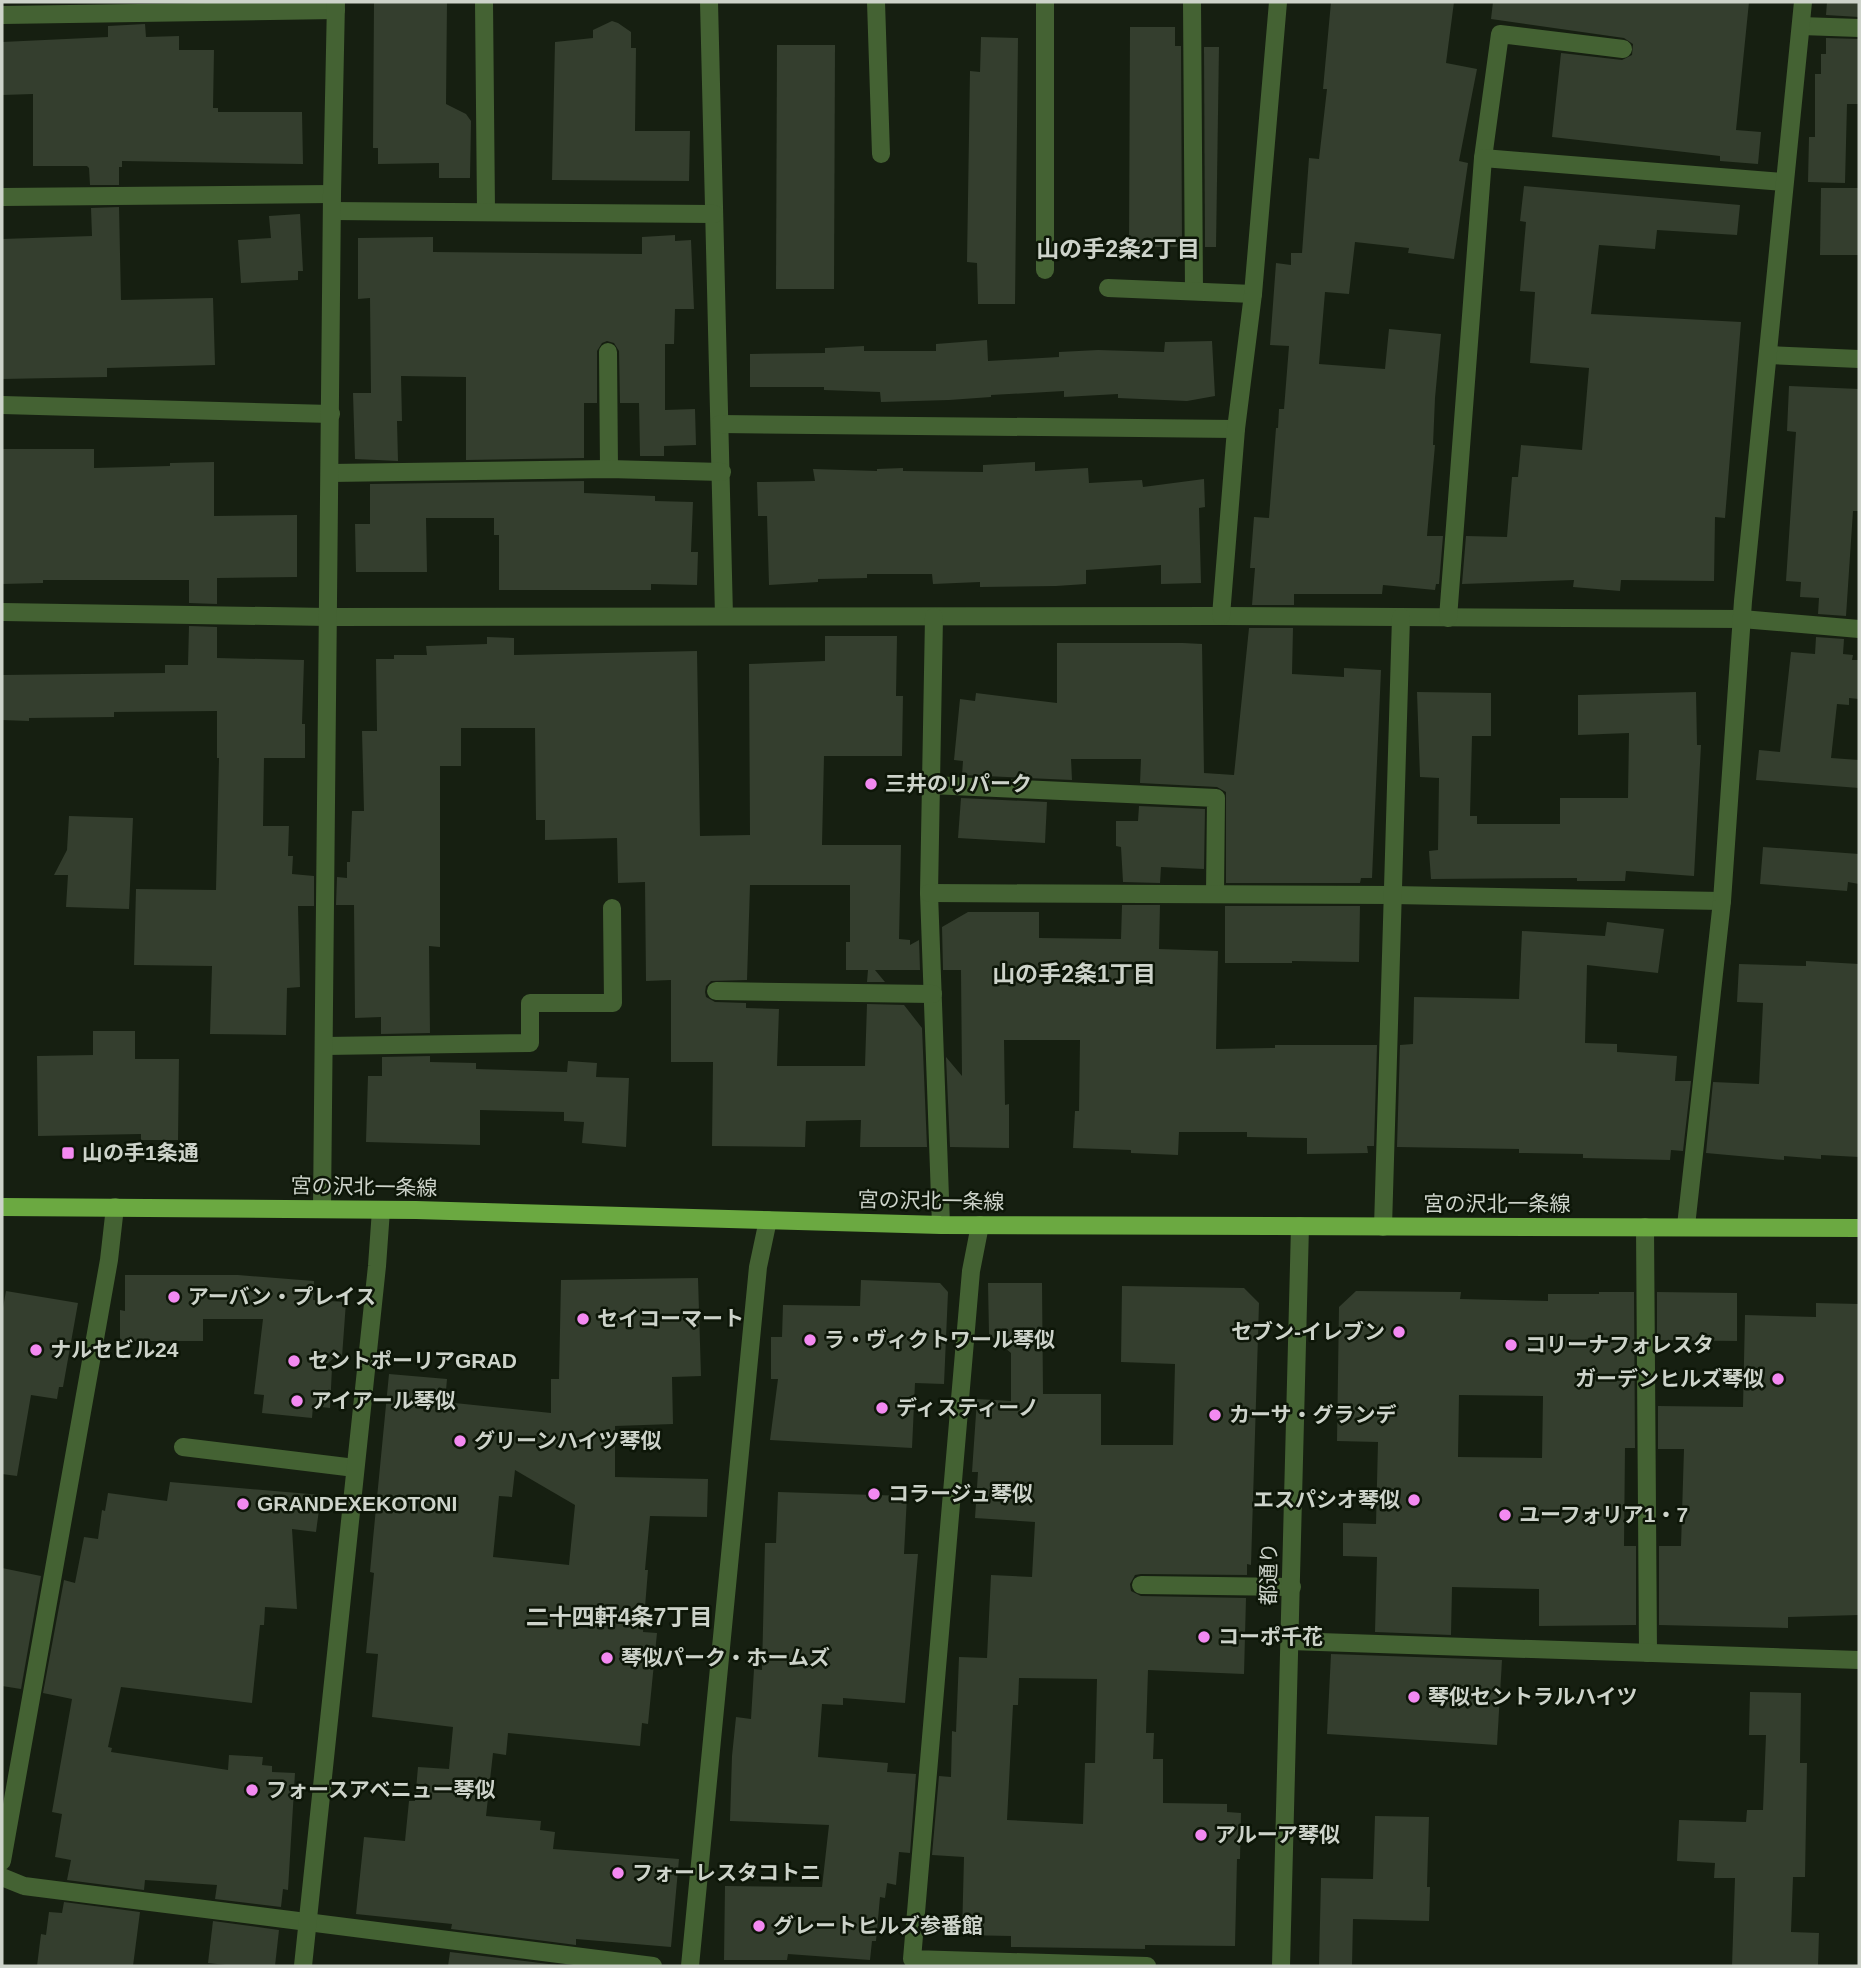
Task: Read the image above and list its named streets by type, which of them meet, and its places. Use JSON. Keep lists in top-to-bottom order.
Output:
{
  "streets": {
    "main road": ["宮の沢北一条線"],
    "street": ["都通り"]
  },
  "crossings": [
    ["宮の沢北一条線", "都通り"]
  ],
  "districts": ["山の手2条2丁目", "山の手2条1丁目", "二十四軒4条7丁目"],
  "places": {
    "other": [
      "三井のリパーク",
      "アーバン・プレイス",
      "セイコーマート",
      "セブン-イレブン",
      "ラ・ヴィクトワール琴似",
      "コリーナフォレスタ",
      "ナルセビル24",
      "セントポーリアGRAD",
      "ガーデンヒルズ琴似",
      "アイアール琴似",
      "ディスティーノ",
      "カーサ・グランデ",
      "グリーンハイツ琴似",
      "コラージュ琴似",
      "エスパシオ琴似",
      "GRANDEXEKOTONI",
      "ユーフォリア1・7",
      "コーポ千花",
      "琴似パーク・ホームズ",
      "琴似セントラルハイツ",
      "フォースアベニュー琴似",
      "アルーア琴似",
      "フォーレスタコトニ",
      "グレートヒルズ参番館"
    ],
    "transit": ["山の手1条通"]
  }
}
